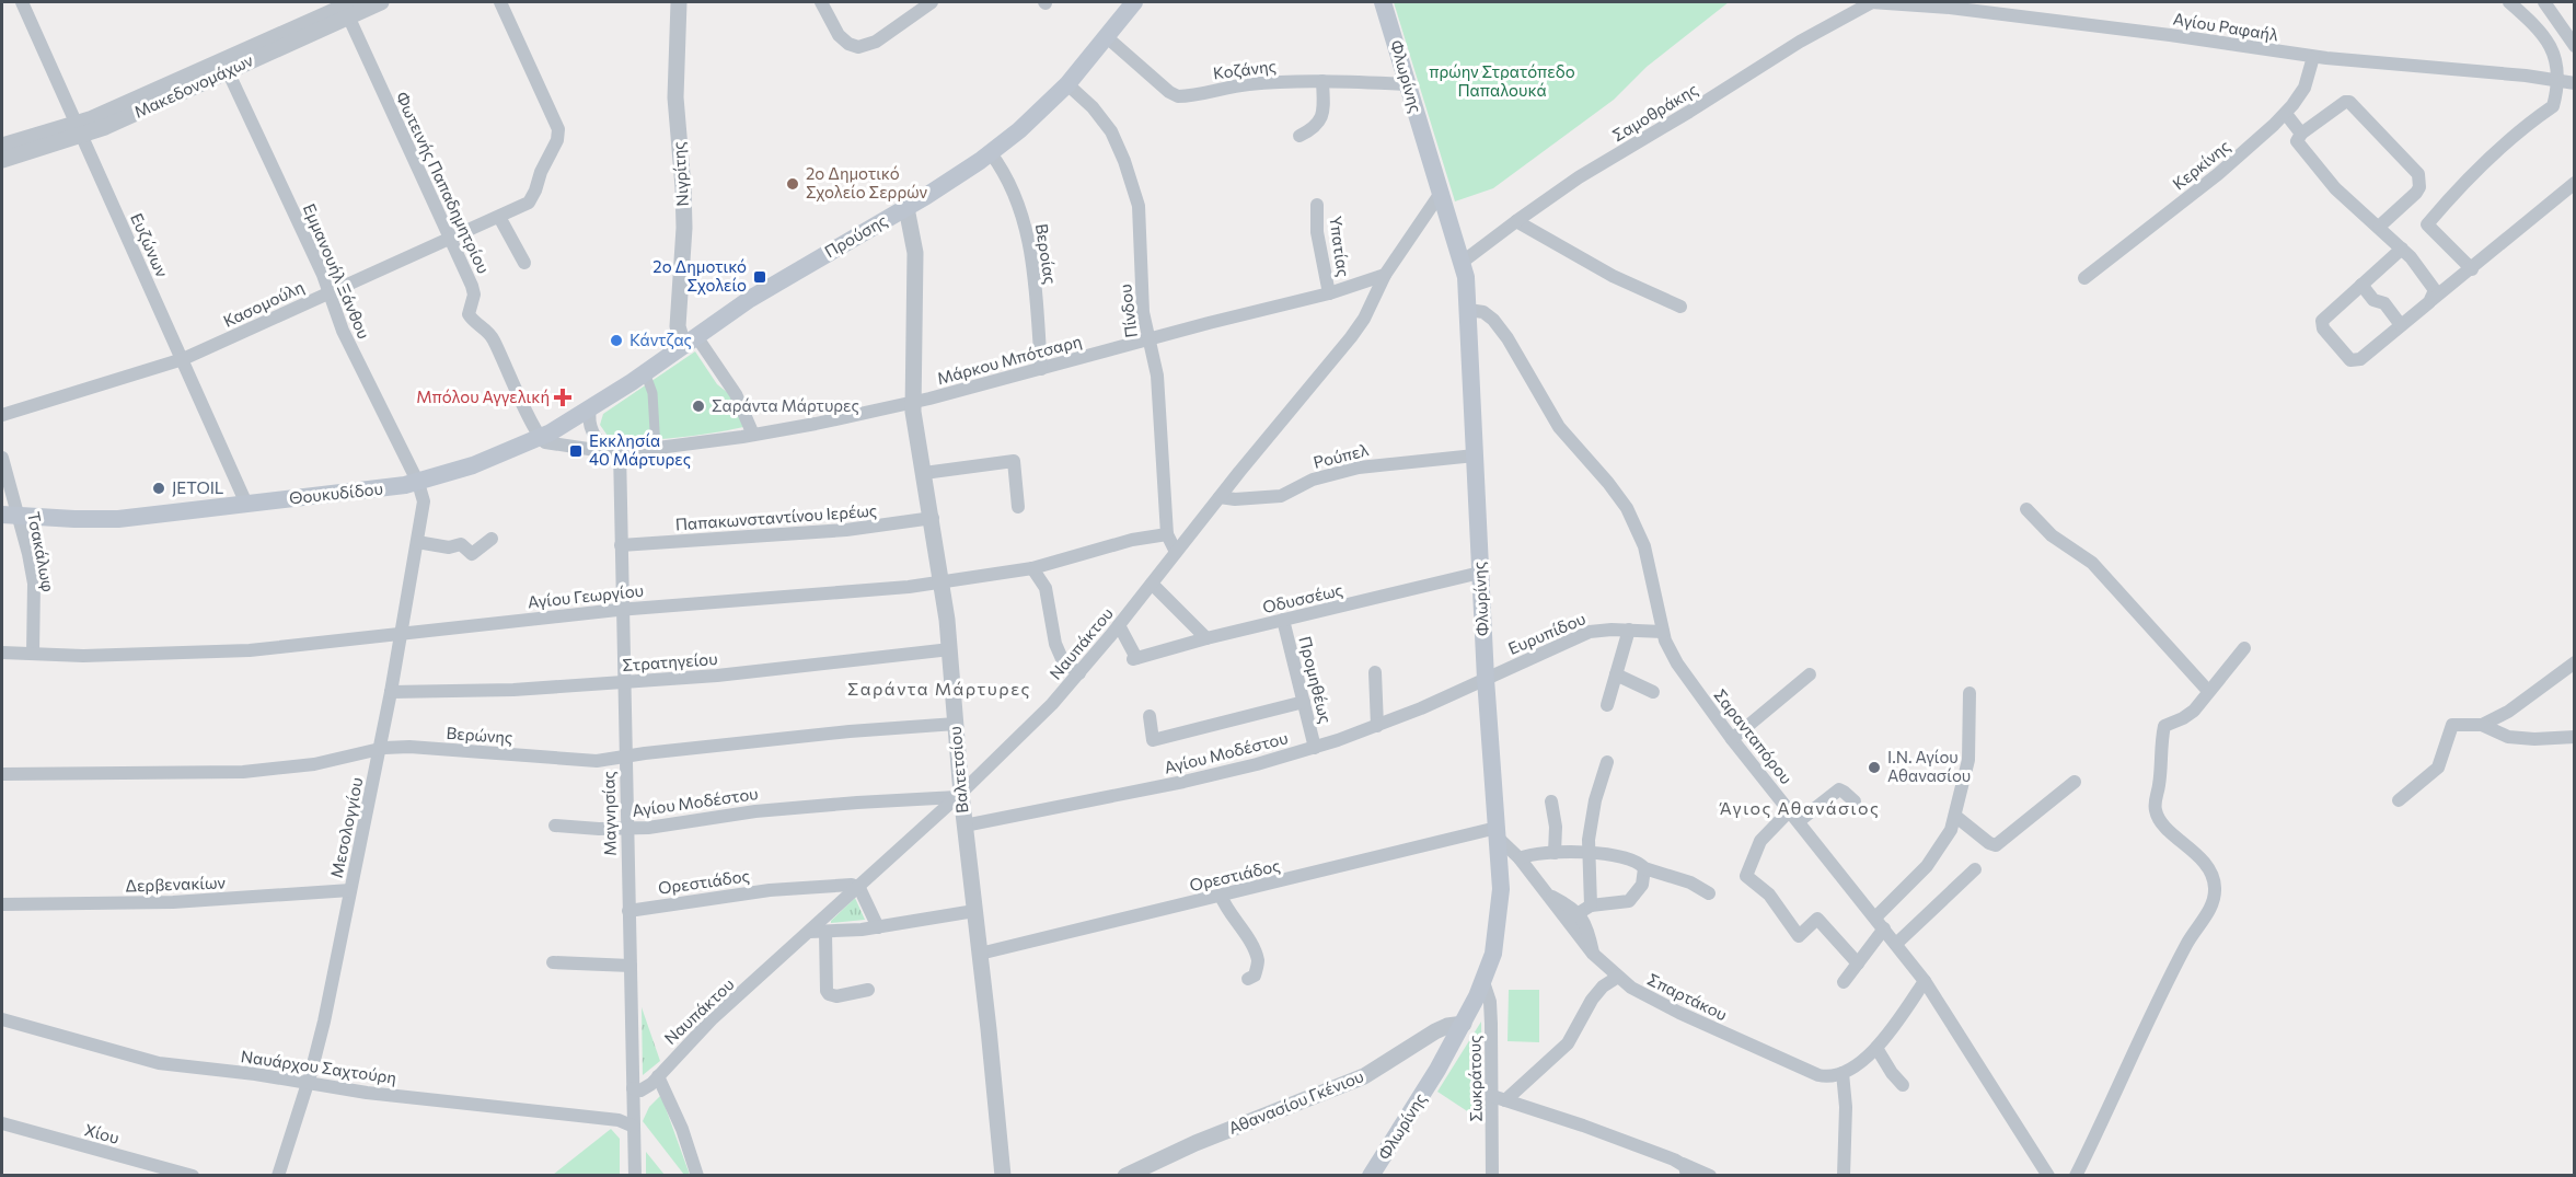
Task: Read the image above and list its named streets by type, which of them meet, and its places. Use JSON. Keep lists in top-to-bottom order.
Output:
{
  "streets": {
    "main road": ["Φλωρίνης", "Προύσης", "Θουκυδίδου"],
    "street": [
      "Αγίου Ραφαήλ",
      "Κοζάνης",
      "Μακεδονομάχων",
      "Σαμοθράκης",
      "Κερκίνης",
      "Νιγρίτης",
      "Φωτεινής Παπαδημητρίου",
      "Ευζώνων",
      "Υπατίας",
      "Βεροίας",
      "Εμμανουήλ Ξάνθου",
      "Κασομούλη",
      "Πίνδου",
      "Μάρκου Μπότσαρη",
      "Ρούπελ",
      "Παπακωνσταντίνου Ιερέως",
      "Τσακάλωφ",
      "Αγίου Γεωργίου",
      "Οδυσσέως",
      "Ευρυπίδου",
      "Ναυπάκτου",
      "Στρατηγείου",
      "Προμηθέως",
      "Βερώνης",
      "Σαρανταπόρου",
      "Αγίου Μοδέστου",
      "Βαλτετσίου",
      "Μαγνησίας",
      "Μεσολογγίου",
      "Ορεστιάδος",
      "Δερβενακίων",
      "Σπαρτάκου",
      "Ναυάρχου Σαχτούρη",
      "Σωκράτους",
      "Αθανασίου Γκένιου",
      "Χίου"
    ]
  },
  "crossings": [
    ["Αγίου Ραφαήλ", "Σαμοθράκης"],
    ["Αγίου Ραφαήλ", "Κερκίνης"],
    ["Κοζάνης", "Φλωρίνης"],
    ["Κοζάνης", "Προύσης"],
    ["Φλωρίνης", "Σαμοθράκης"],
    ["Φλωρίνης", "Ρούπελ"],
    ["Φλωρίνης", "Οδυσσέως"],
    ["Φλωρίνης", "Ευρυπίδου"],
    ["Φλωρίνης", "Σαρανταπόρου"],
    ["Φλωρίνης", "Αγίου Μοδέστου"],
    ["Φλωρίνης", "Ορεστιάδος"],
    ["Φλωρίνης", "Σπαρτάκου"],
    ["Φλωρίνης", "Σωκράτους"],
    ["Φλωρίνης", "Αθανασίου Γκένιου"],
    ["Μακεδονομάχων", "Φωτεινής Παπαδημητρίου"],
    ["Μακεδονομάχων", "Ευζώνων"],
    ["Μακεδονομάχων", "Εμμανουήλ Ξάνθου"],
    ["Νιγρίτης", "Προύσης"],
    ["Φωτεινής Παπαδημητρίου", "Κασομούλη"],
    ["Φωτεινής Παπαδημητρίου", "Μάρκου Μπότσαρη"],
    ["Φωτεινής Παπαδημητρίου", "Θουκυδίδου"],
    ["Προύσης", "Βεροίας"],
    ["Προύσης", "Πίνδου"],
    ["Προύσης", "Θουκυδίδου"],
    ["Προύσης", "Βαλτετσίου"],
    ["Ευζώνων", "Κασομούλη"],
    ["Ευζώνων", "Θουκυδίδου"],
    ["Υπατίας", "Μάρκου Μπότσαρη"],
    ["Βεροίας", "Μάρκου Μπότσαρη"],
    ["Εμμανουήλ Ξάνθου", "Κασομούλη"],
    ["Εμμανουήλ Ξάνθου", "Θουκυδίδου"],
    ["Εμμανουήλ Ξάνθου", "Μεσολογγίου"],
    ["Πίνδου", "Μάρκου Μπότσαρη"],
    ["Πίνδου", "Αγίου Γεωργίου"],
    ["Πίνδου", "Ναυπάκτου"],
    ["Μάρκου Μπότσαρη", "Θουκυδίδου"],
    ["Μάρκου Μπότσαρη", "Ναυπάκτου"],
    ["Μάρκου Μπότσαρη", "Βαλτετσίου"],
    ["Μάρκου Μπότσαρη", "Μαγνησίας"],
    ["Ρούπελ", "Ναυπάκτου"],
    ["Θουκυδίδου", "Τσακάλωφ"],
    ["Θουκυδίδου", "Μεσολογγίου"],
    ["Παπακωνσταντίνου Ιερέως", "Βαλτετσίου"],
    ["Παπακωνσταντίνου Ιερέως", "Μαγνησίας"],
    ["Τσακάλωφ", "Αγίου Γεωργίου"],
    ["Αγίου Γεωργίου", "Βαλτετσίου"],
    ["Αγίου Γεωργίου", "Μαγνησίας"],
    ["Αγίου Γεωργίου", "Μεσολογγίου"],
    ["Οδυσσέως", "Ναυπάκτου"],
    ["Οδυσσέως", "Προμηθέως"],
    ["Ευρυπίδου", "Σαρανταπόρου"],
    ["Ευρυπίδου", "Αγίου Μοδέστου"],
    ["Ναυπάκτου", "Αγίου Μοδέστου"],
    ["Ναυπάκτου", "Βαλτετσίου"],
    ["Ναυπάκτου", "Μαγνησίας"],
    ["Ναυπάκτου", "Ορεστιάδος"],
    ["Στρατηγείου", "Βαλτετσίου"],
    ["Στρατηγείου", "Μαγνησίας"],
    ["Στρατηγείου", "Μεσολογγίου"],
    ["Προμηθέως", "Αγίου Μοδέστου"],
    ["Βερώνης", "Βαλτετσίου"],
    ["Βερώνης", "Μαγνησίας"],
    ["Βερώνης", "Μεσολογγίου"],
    ["Αγίου Μοδέστου", "Βαλτετσίου"],
    ["Αγίου Μοδέστου", "Μαγνησίας"],
    ["Βαλτετσίου", "Ορεστιάδος"],
    ["Μαγνησίας", "Ορεστιάδος"],
    ["Μαγνησίας", "Ναυάρχου Σαχτούρη"],
    ["Μεσολογγίου", "Δερβενακίων"],
    ["Μεσολογγίου", "Ναυάρχου Σαχτούρη"],
    ["Ορεστιάδος", "Σπαρτάκου"]
  ],
  "districts": ["Σαράντα Μάρτυρες", "Άγιος Αθανάσιος"],
  "parks": ["πρώην Στρατόπεδο Παπαλουκά"],
  "places": {
    "other": [
      "2ο Δημοτικό Σχολείο Σερρών",
      "Κάντζας",
      "Σαράντα Μάρτυρες",
      "JETOIL",
      "Ι.Ν. Αγίου Αθανασίου"
    ],
    "transit": ["2ο Δημοτικό Σχολείο", "Εκκλησία 40 Μάρτυρες"],
    "health": ["Μπόλου Αγγελική"]
  }
}
